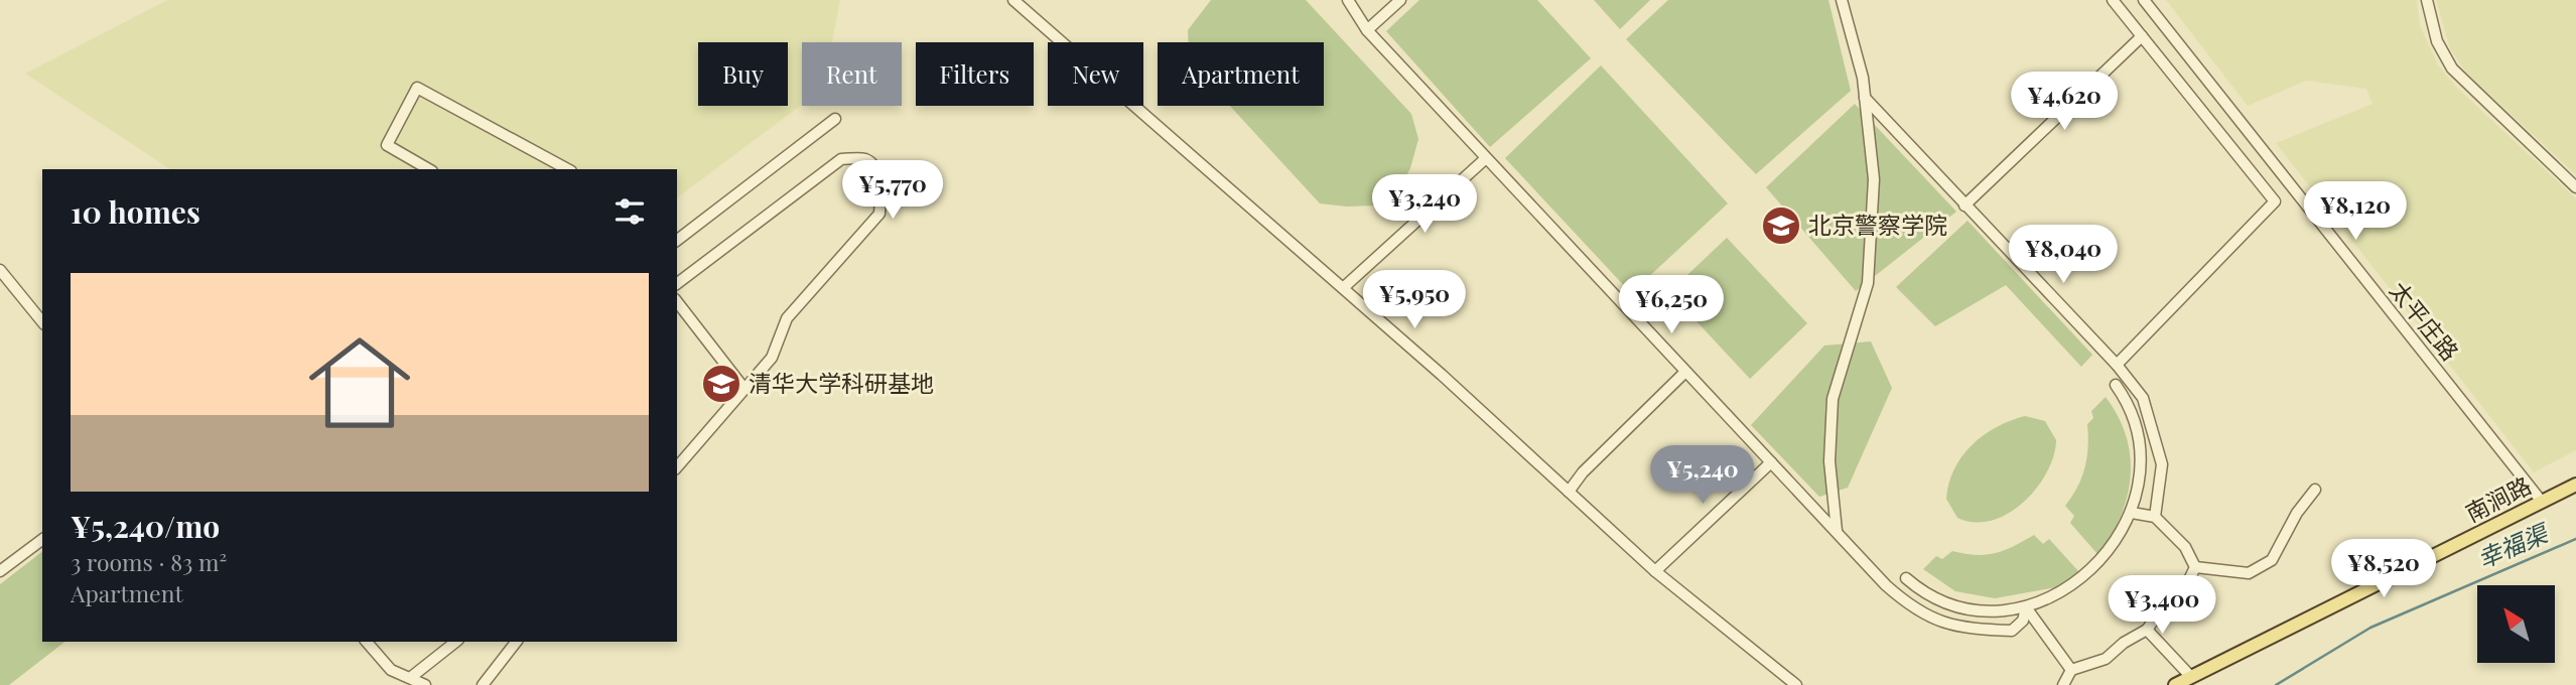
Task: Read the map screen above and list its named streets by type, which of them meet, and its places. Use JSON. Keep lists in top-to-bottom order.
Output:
{
  "streets": {
    "main road": ["南涧路"],
    "street": ["太平庄路"]
  },
  "crossings": [
    ["太平庄路", "南涧路"]
  ],
  "water": ["幸福渠"],
  "places": {
    "school or university": ["北京警察学院", "清华大学科研基地"]
  },
  "north": "top left",
  "page": {
    "chip": [
      "Buy",
      "Rent",
      "Filters",
      "New",
      "Apartment"
    ],
    "price": [
      "¥4,620",
      "¥5,770",
      "¥3,240",
      "¥8,120",
      "¥8,040",
      "¥5,950",
      "¥6,250",
      "¥5,240",
      "¥8,520",
      "¥3,400"
    ],
    "heading": "10 homes",
    "list": [
      {
        "name": "¥5,240/mo",
        "note": "3 rooms · 83 m² · Apartment"
      }
    ]
  }
}
